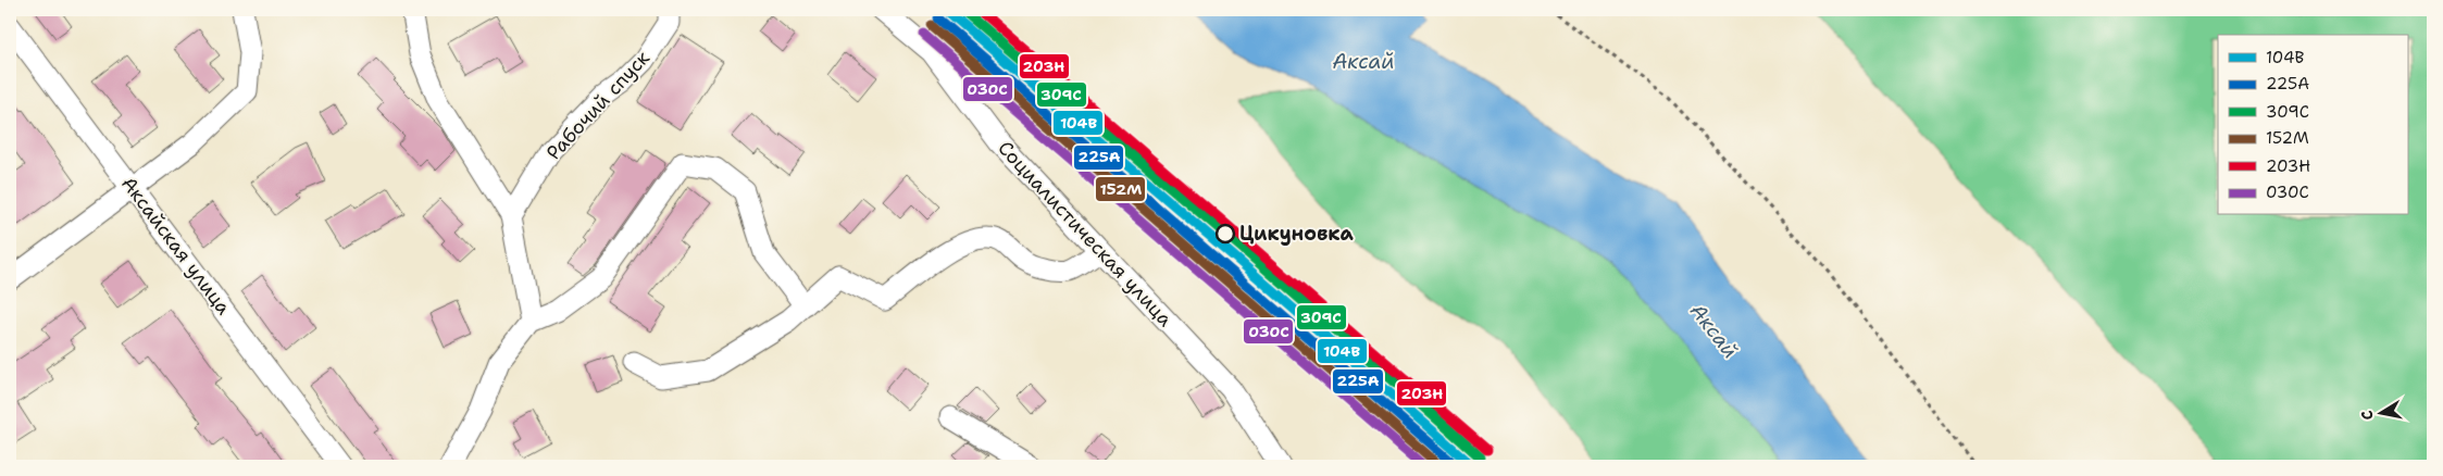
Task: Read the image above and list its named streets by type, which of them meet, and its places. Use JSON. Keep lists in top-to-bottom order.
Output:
{
  "streets": {
    "street": ["Рабочий спуск", "Социалистическая улица", "Аксайская улица"]
  },
  "water": ["Аксай"],
  "places": ["Цикуновка"],
  "lines": [
    "transit line 104В",
    "transit line 309С",
    "transit line 203Н",
    "transit line 225А",
    "transit line 152М",
    "transit line 030C"
  ],
  "legend": [
    "104В",
    "225А",
    "309С",
    "152М",
    "203Н",
    "030C"
  ],
  "north": "left"
}
